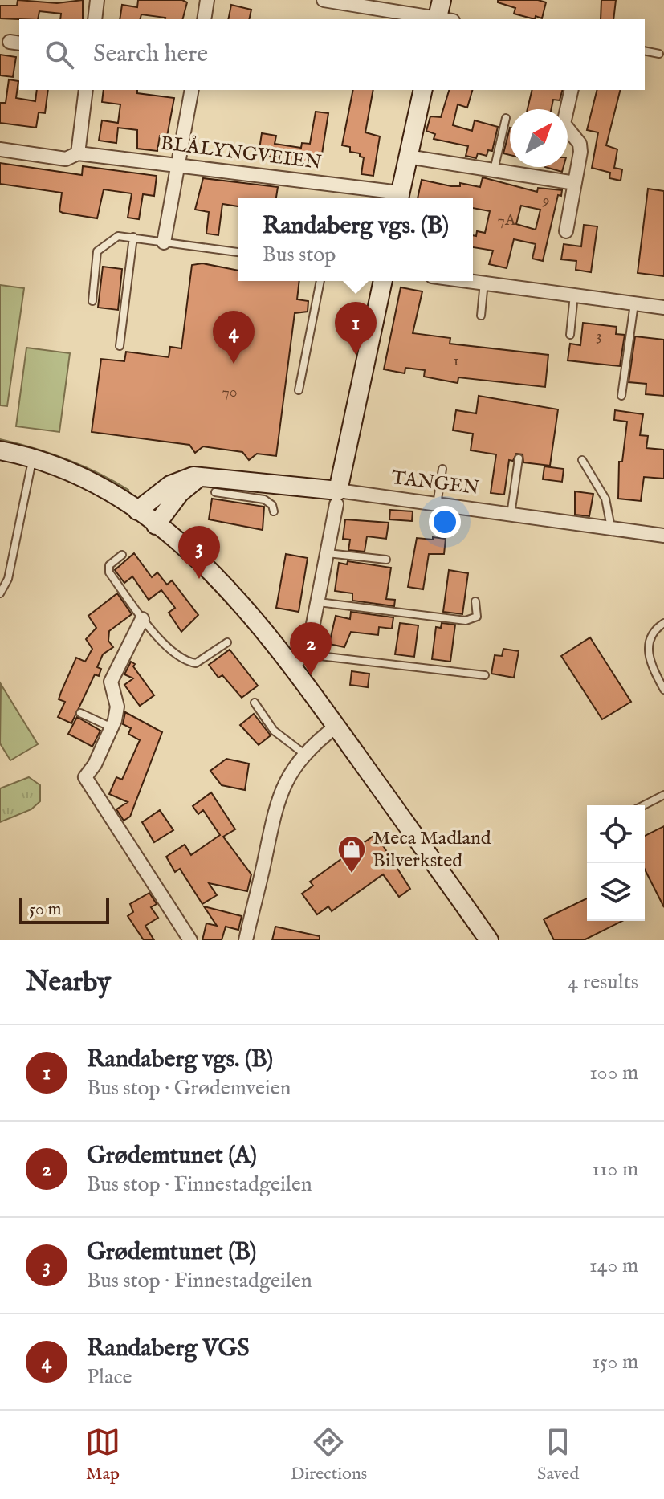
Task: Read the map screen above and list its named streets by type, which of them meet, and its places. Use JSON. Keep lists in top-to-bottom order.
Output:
{
  "streets": {
    "main road": ["TANGEN"],
    "street": ["BLÅLYNGVEIEN"]
  },
  "places": {
    "shop": ["Meca Madland Bilverksted"]
  },
  "house_numbers": [
    "9",
    "7A",
    "3",
    "1",
    "70"
  ],
  "scale_bar": "50 m",
  "north": "top right",
  "page": {
    "search": "Search here",
    "popup": ["Randaberg vgs. (B)", "Bus stop"],
    "pins": [
      "1",
      "4",
      "3",
      "2"
    ],
    "scale": "50 m",
    "heading": ["Nearby", "4 results"],
    "list": [
      {
        "mark": "1",
        "name": "Randaberg vgs. (B)",
        "note": "Bus stop · Grødemveien",
        "value": "100 m"
      },
      {
        "mark": "2",
        "name": "Grødemtunet (A)",
        "note": "Bus stop · Finnestadgeilen",
        "value": "110 m"
      },
      {
        "mark": "3",
        "name": "Grødemtunet (B)",
        "note": "Bus stop · Finnestadgeilen",
        "value": "140 m"
      },
      {
        "mark": "4",
        "name": "Randaberg VGS",
        "note": "Place",
        "value": "150 m"
      }
    ],
    "nav": ["Map", "Directions", "Saved"]
  }
}
